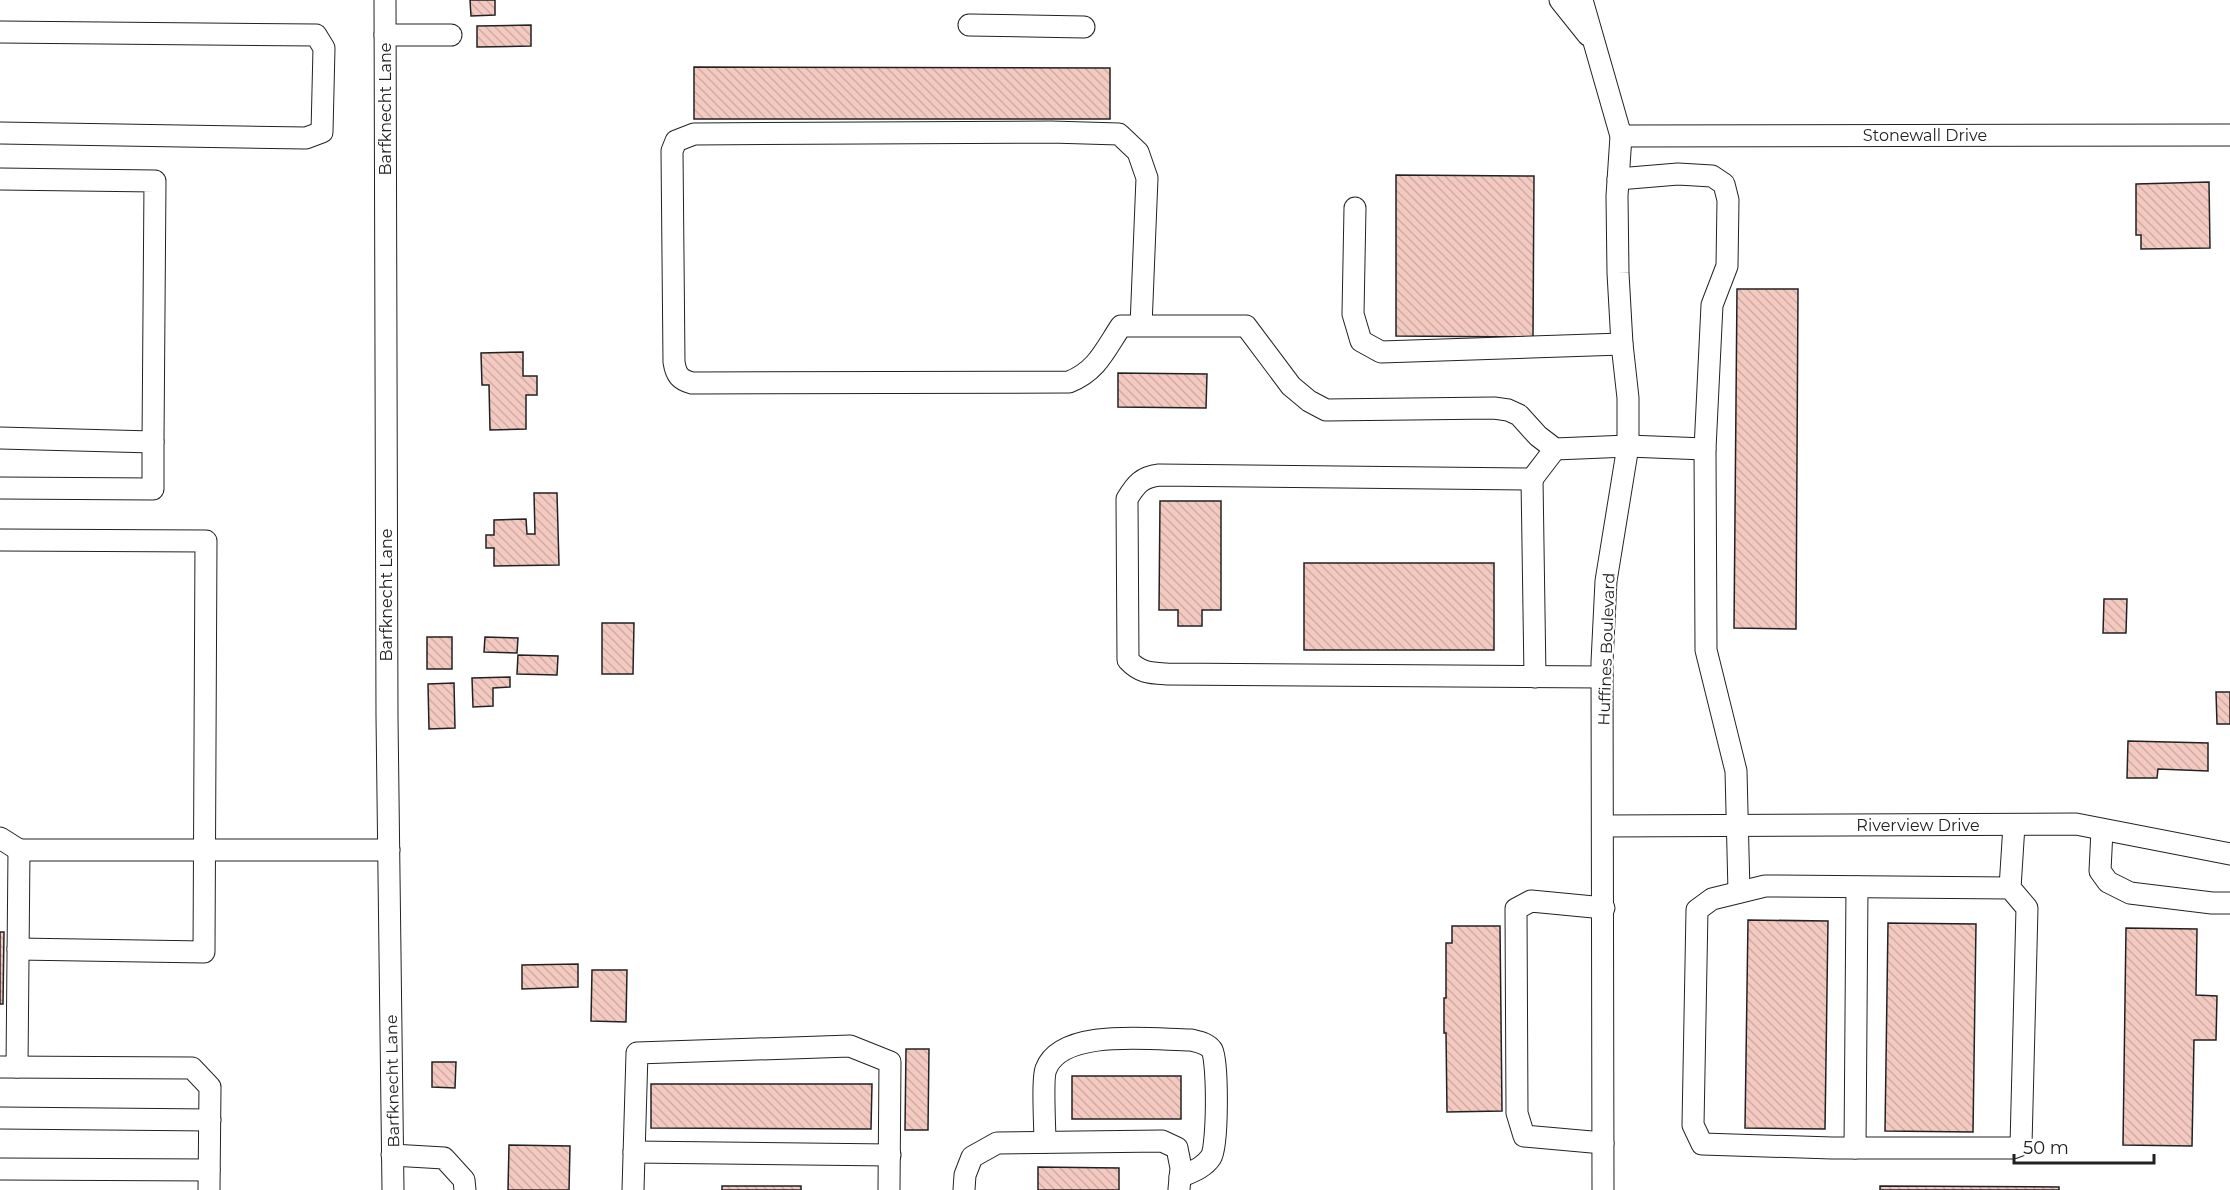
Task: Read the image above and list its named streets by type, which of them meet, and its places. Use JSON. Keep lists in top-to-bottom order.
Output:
{
  "streets": {
    "street": [
      "Barfknecht Lane",
      "Stonewall Drive",
      "Huffines Boulevard",
      "Riverview Drive"
    ]
  },
  "crossings": [
    ["Stonewall Drive", "Huffines Boulevard"],
    ["Huffines Boulevard", "Riverview Drive"]
  ],
  "scale_bar": "50 m"
}
